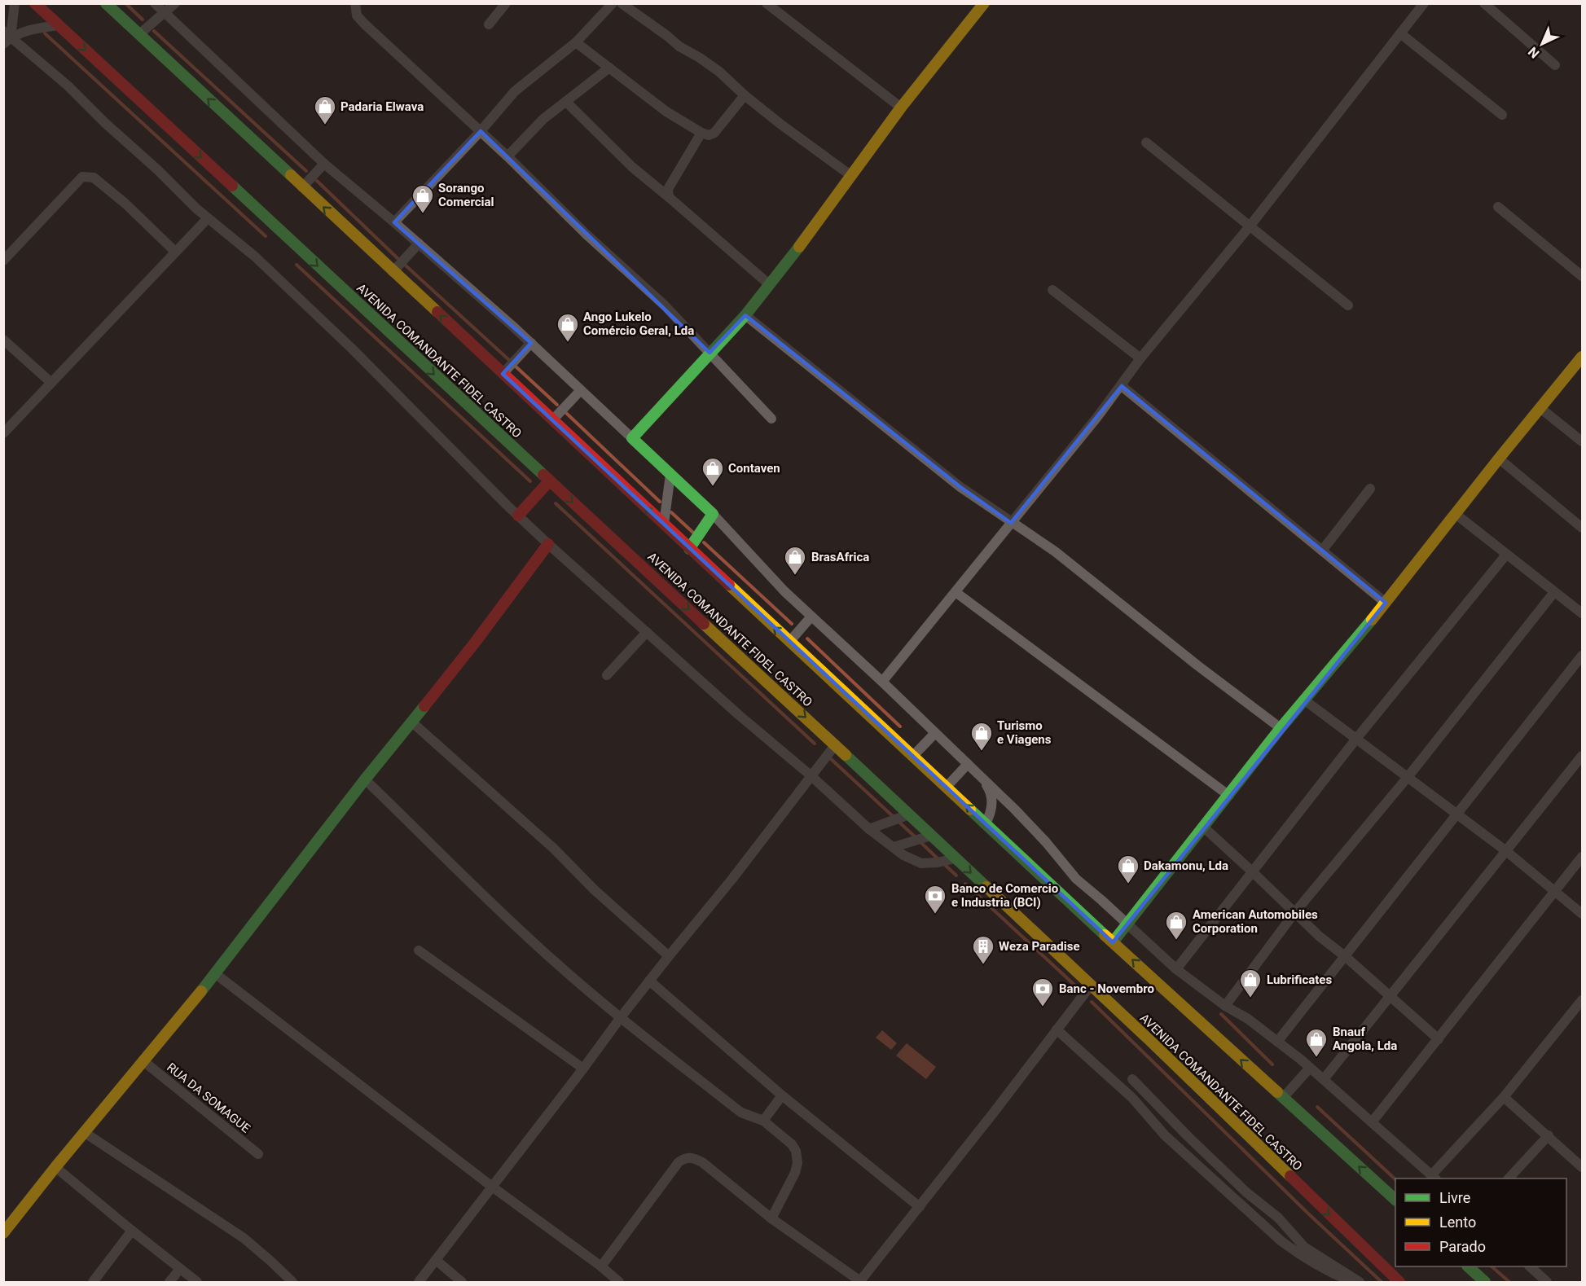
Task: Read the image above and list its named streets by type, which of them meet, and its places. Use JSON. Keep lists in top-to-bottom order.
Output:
{
  "streets": {
    "main road": ["AVENIDA COMANDANTE FIDEL CASTRO"],
    "street": ["RUA DA SOMAGUE"]
  },
  "places": {
    "shop": [
      "Padaria Elwava",
      "Sorango Comercial",
      "Ango Lukelo Comércio Geral, Lda",
      "Contaven",
      "BrasAfrica",
      "Turismo e Viagens",
      "Dakamonu, Lda",
      "American Automobiles Corporation",
      "Lubrificates",
      "Bnauf Angola, Lda"
    ],
    "bank": ["Banco de Comercio e Industria (BCI)", "Banc - Novembro"],
    "building": ["Weza Paradise"]
  },
  "legend": ["Livre", "Lento", "Parado"],
  "north": "bottom left"
}
